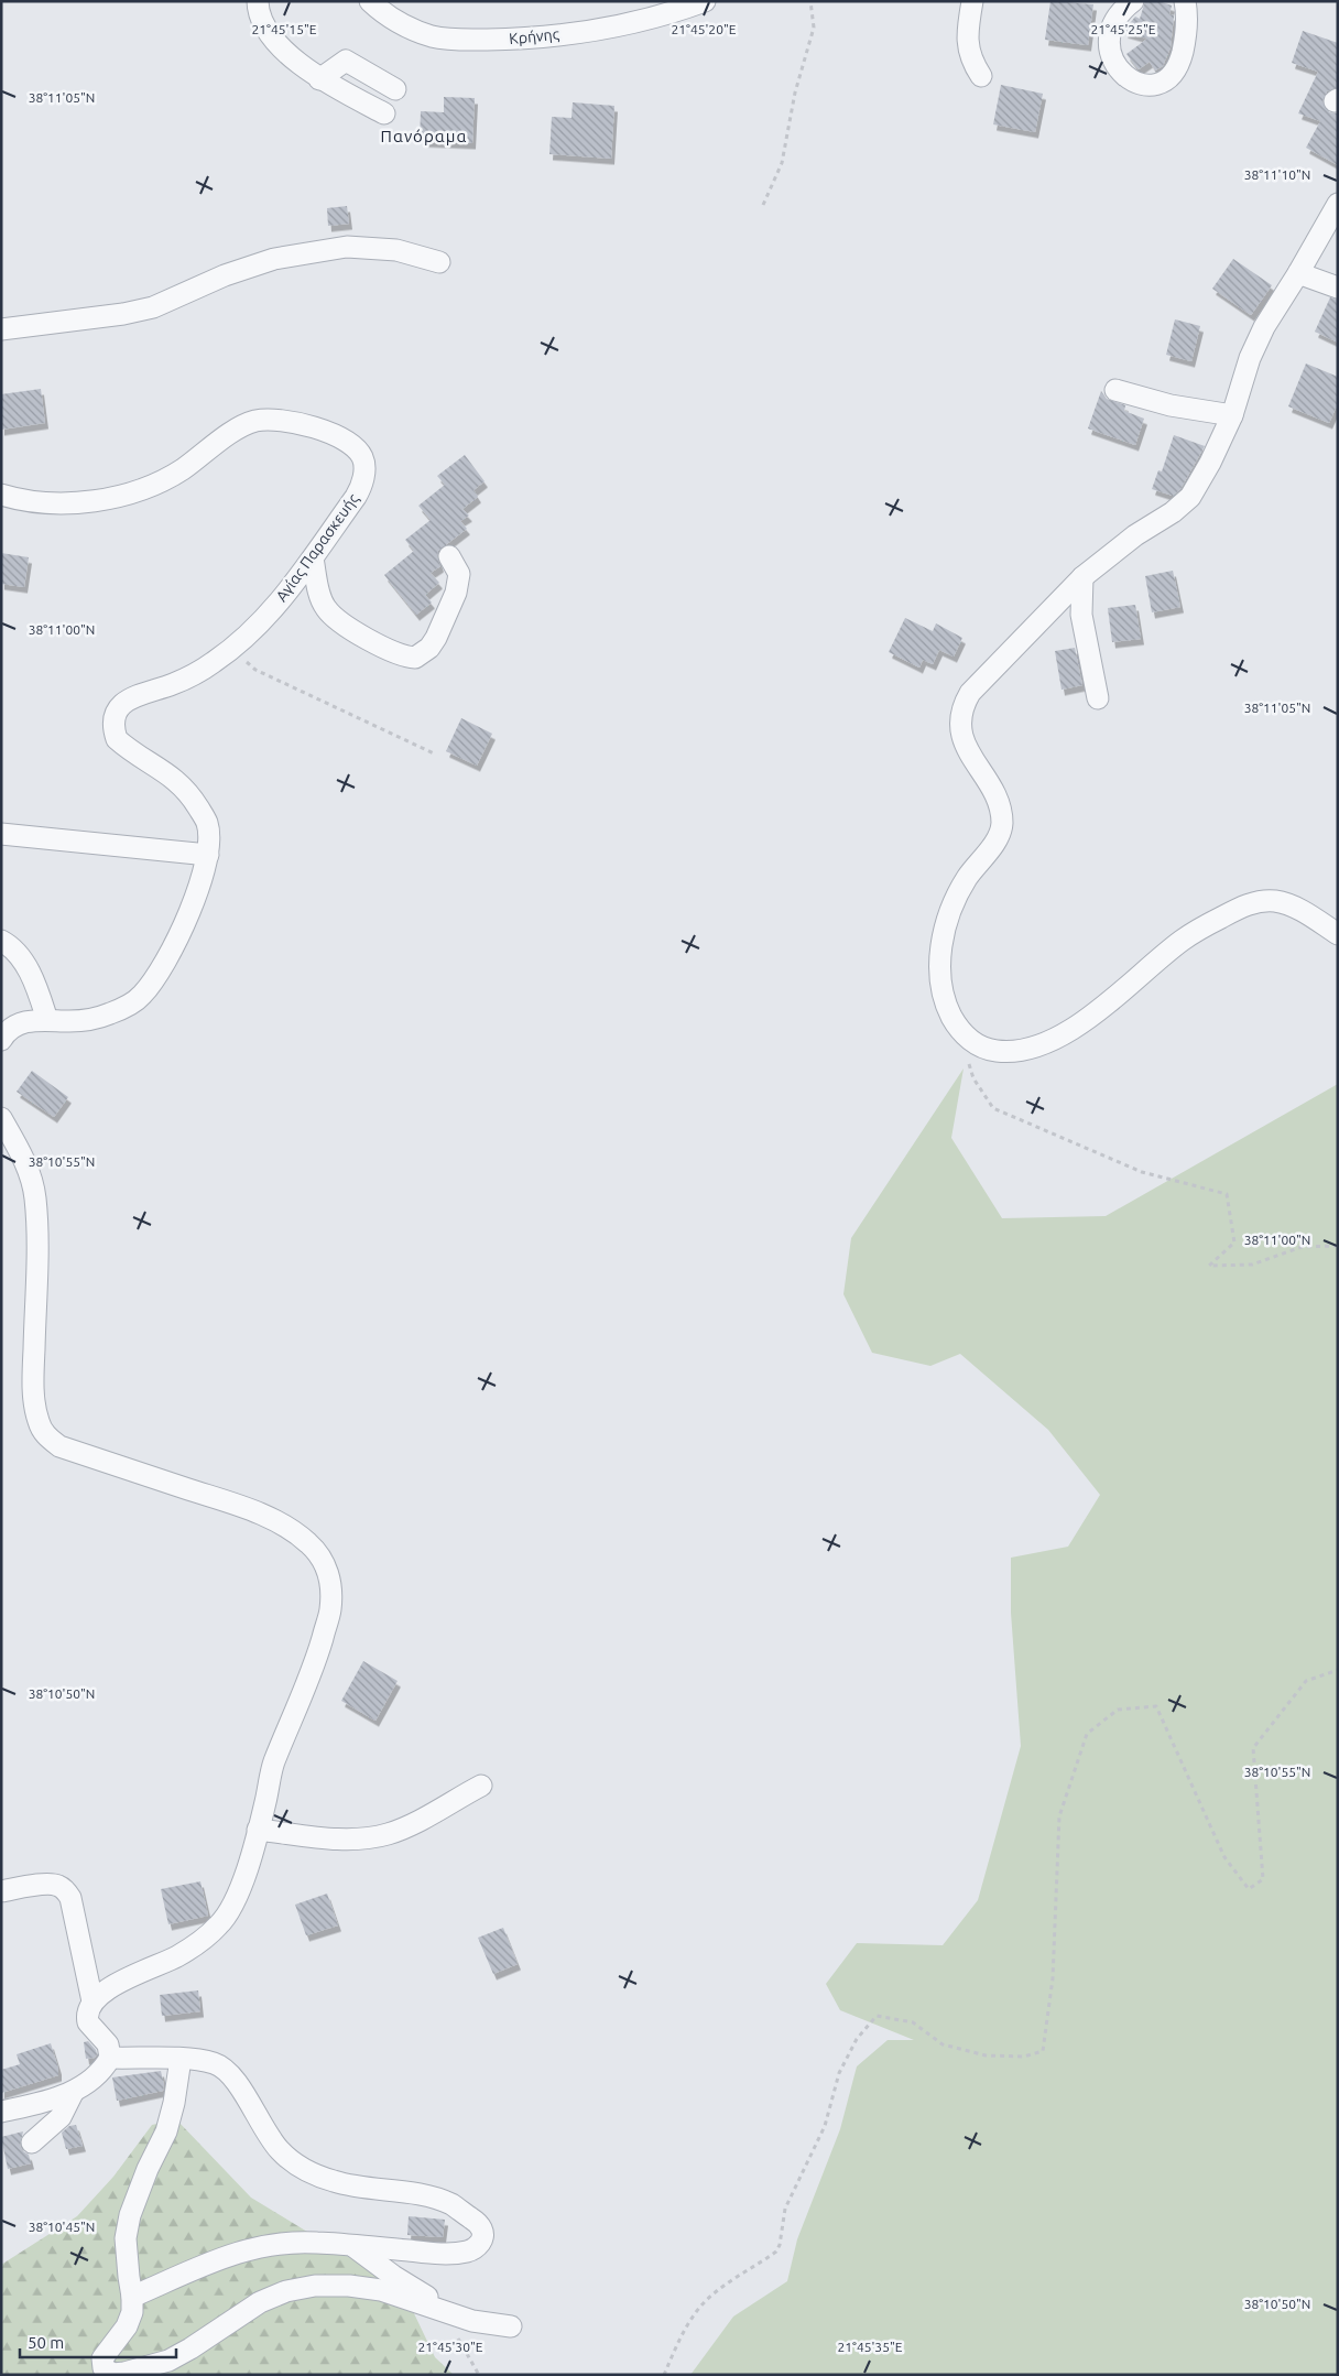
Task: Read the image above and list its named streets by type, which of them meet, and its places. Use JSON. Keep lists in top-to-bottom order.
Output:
{
  "streets": {
    "street": ["Κρήνης", "Αγίας Παρασκευής"]
  },
  "districts": ["Πανόραμα"],
  "scale_bar": "50 m",
  "coordinates": [
    "21°45'15\"E",
    "21°45'20\"E",
    "21°45'25\"E",
    "38°11'05\"N",
    "38°11'10\"N",
    "38°11'00\"N",
    "38°10'55\"N",
    "38°10'50\"N",
    "38°10'45\"N",
    "21°45'30\"E",
    "21°45'35\"E"
  ]
}
